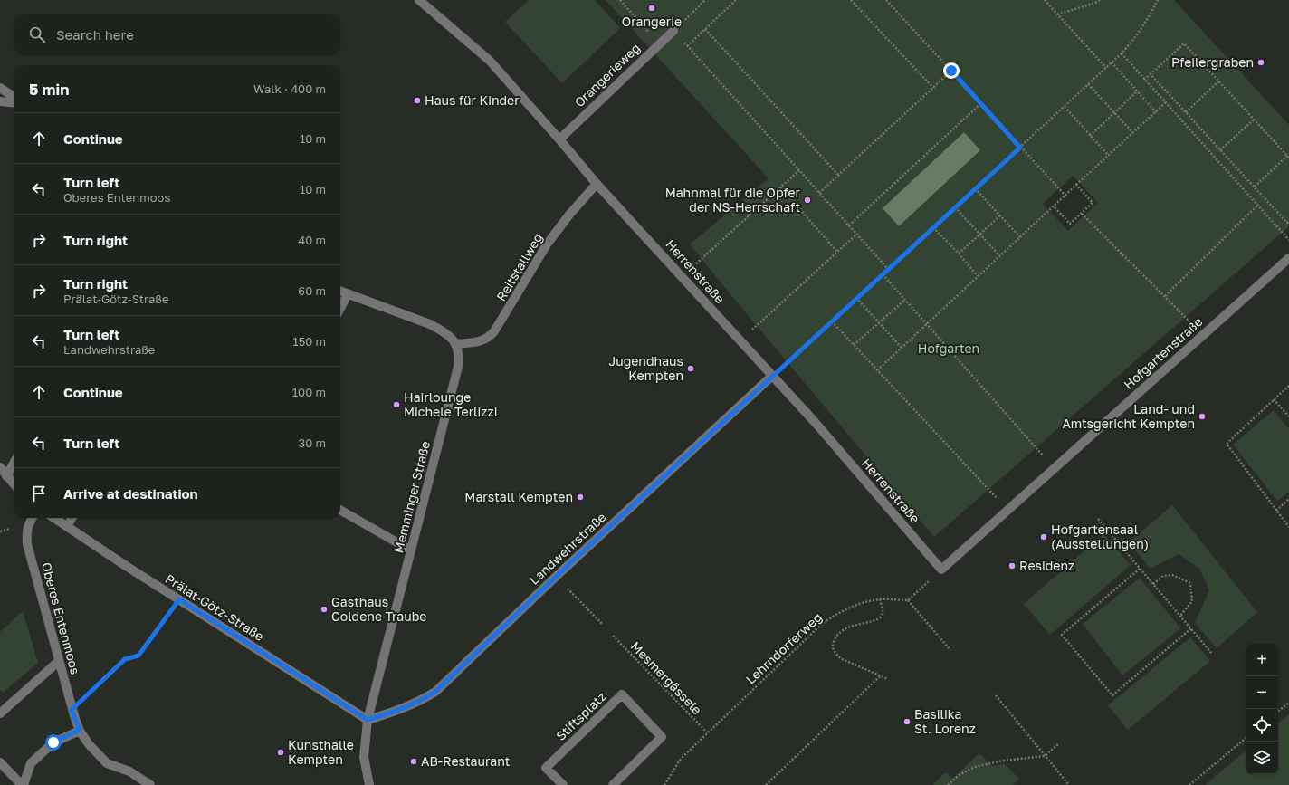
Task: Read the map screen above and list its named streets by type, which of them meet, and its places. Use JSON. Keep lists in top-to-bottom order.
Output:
{
  "streets": {
    "street": [
      "Orangerieweg",
      "Reitstallweg",
      "Herrenstraße",
      "Hofgartenstraße",
      "Memminger Straße",
      "Landwehrstraße",
      "Prälat-Götz-Straße",
      "Oberes Entenmoos",
      "Stiftsplatz"
    ],
    "path": ["Lehrndorferweg", "Mesmergässele"]
  },
  "crossings": [
    ["Orangerieweg", "Herrenstraße"],
    ["Reitstallweg", "Herrenstraße"],
    ["Reitstallweg", "Memminger Straße"],
    ["Herrenstraße", "Hofgartenstraße"],
    ["Herrenstraße", "Landwehrstraße"],
    ["Memminger Straße", "Landwehrstraße"],
    ["Memminger Straße", "Prälat-Götz-Straße"],
    ["Landwehrstraße", "Prälat-Götz-Straße"],
    ["Lehrndorferweg", "Mesmergässele"]
  ],
  "parks": ["Hofgarten"],
  "places": [
    "Orangerie",
    "Pfeilergraben",
    "Haus für Kinder",
    "Mahnmal für die Opfer der NS-Herrschaft",
    "Jugendhaus Kempten",
    "Hairlounge Michele Terlizzi",
    "Land- und Amtsgericht Kempten",
    "Marstall Kempten",
    "Hofgartensaal (Ausstellungen)",
    "Residenz",
    "Gasthaus Goldene Traube",
    "Basilika St. Lorenz",
    "Kunsthalle Kempten",
    "AB-Restaurant"
  ],
  "page": {
    "search": "Search here",
    "heading": ["5 min", "Walk · 400 m"],
    "list": [
      ["Continue", "10 m"],
      ["Turn left", "Oberes Entenmoos", "10 m"],
      ["Turn right", "40 m"],
      ["Turn right", "Prälat-Götz-Straße", "60 m"],
      ["Turn left", "Landwehrstraße", "150 m"],
      ["Continue", "100 m"],
      ["Turn left", "30 m"],
      "Arrive at destination"
    ],
    "map_buttons": ["+", "−"]
  }
}
